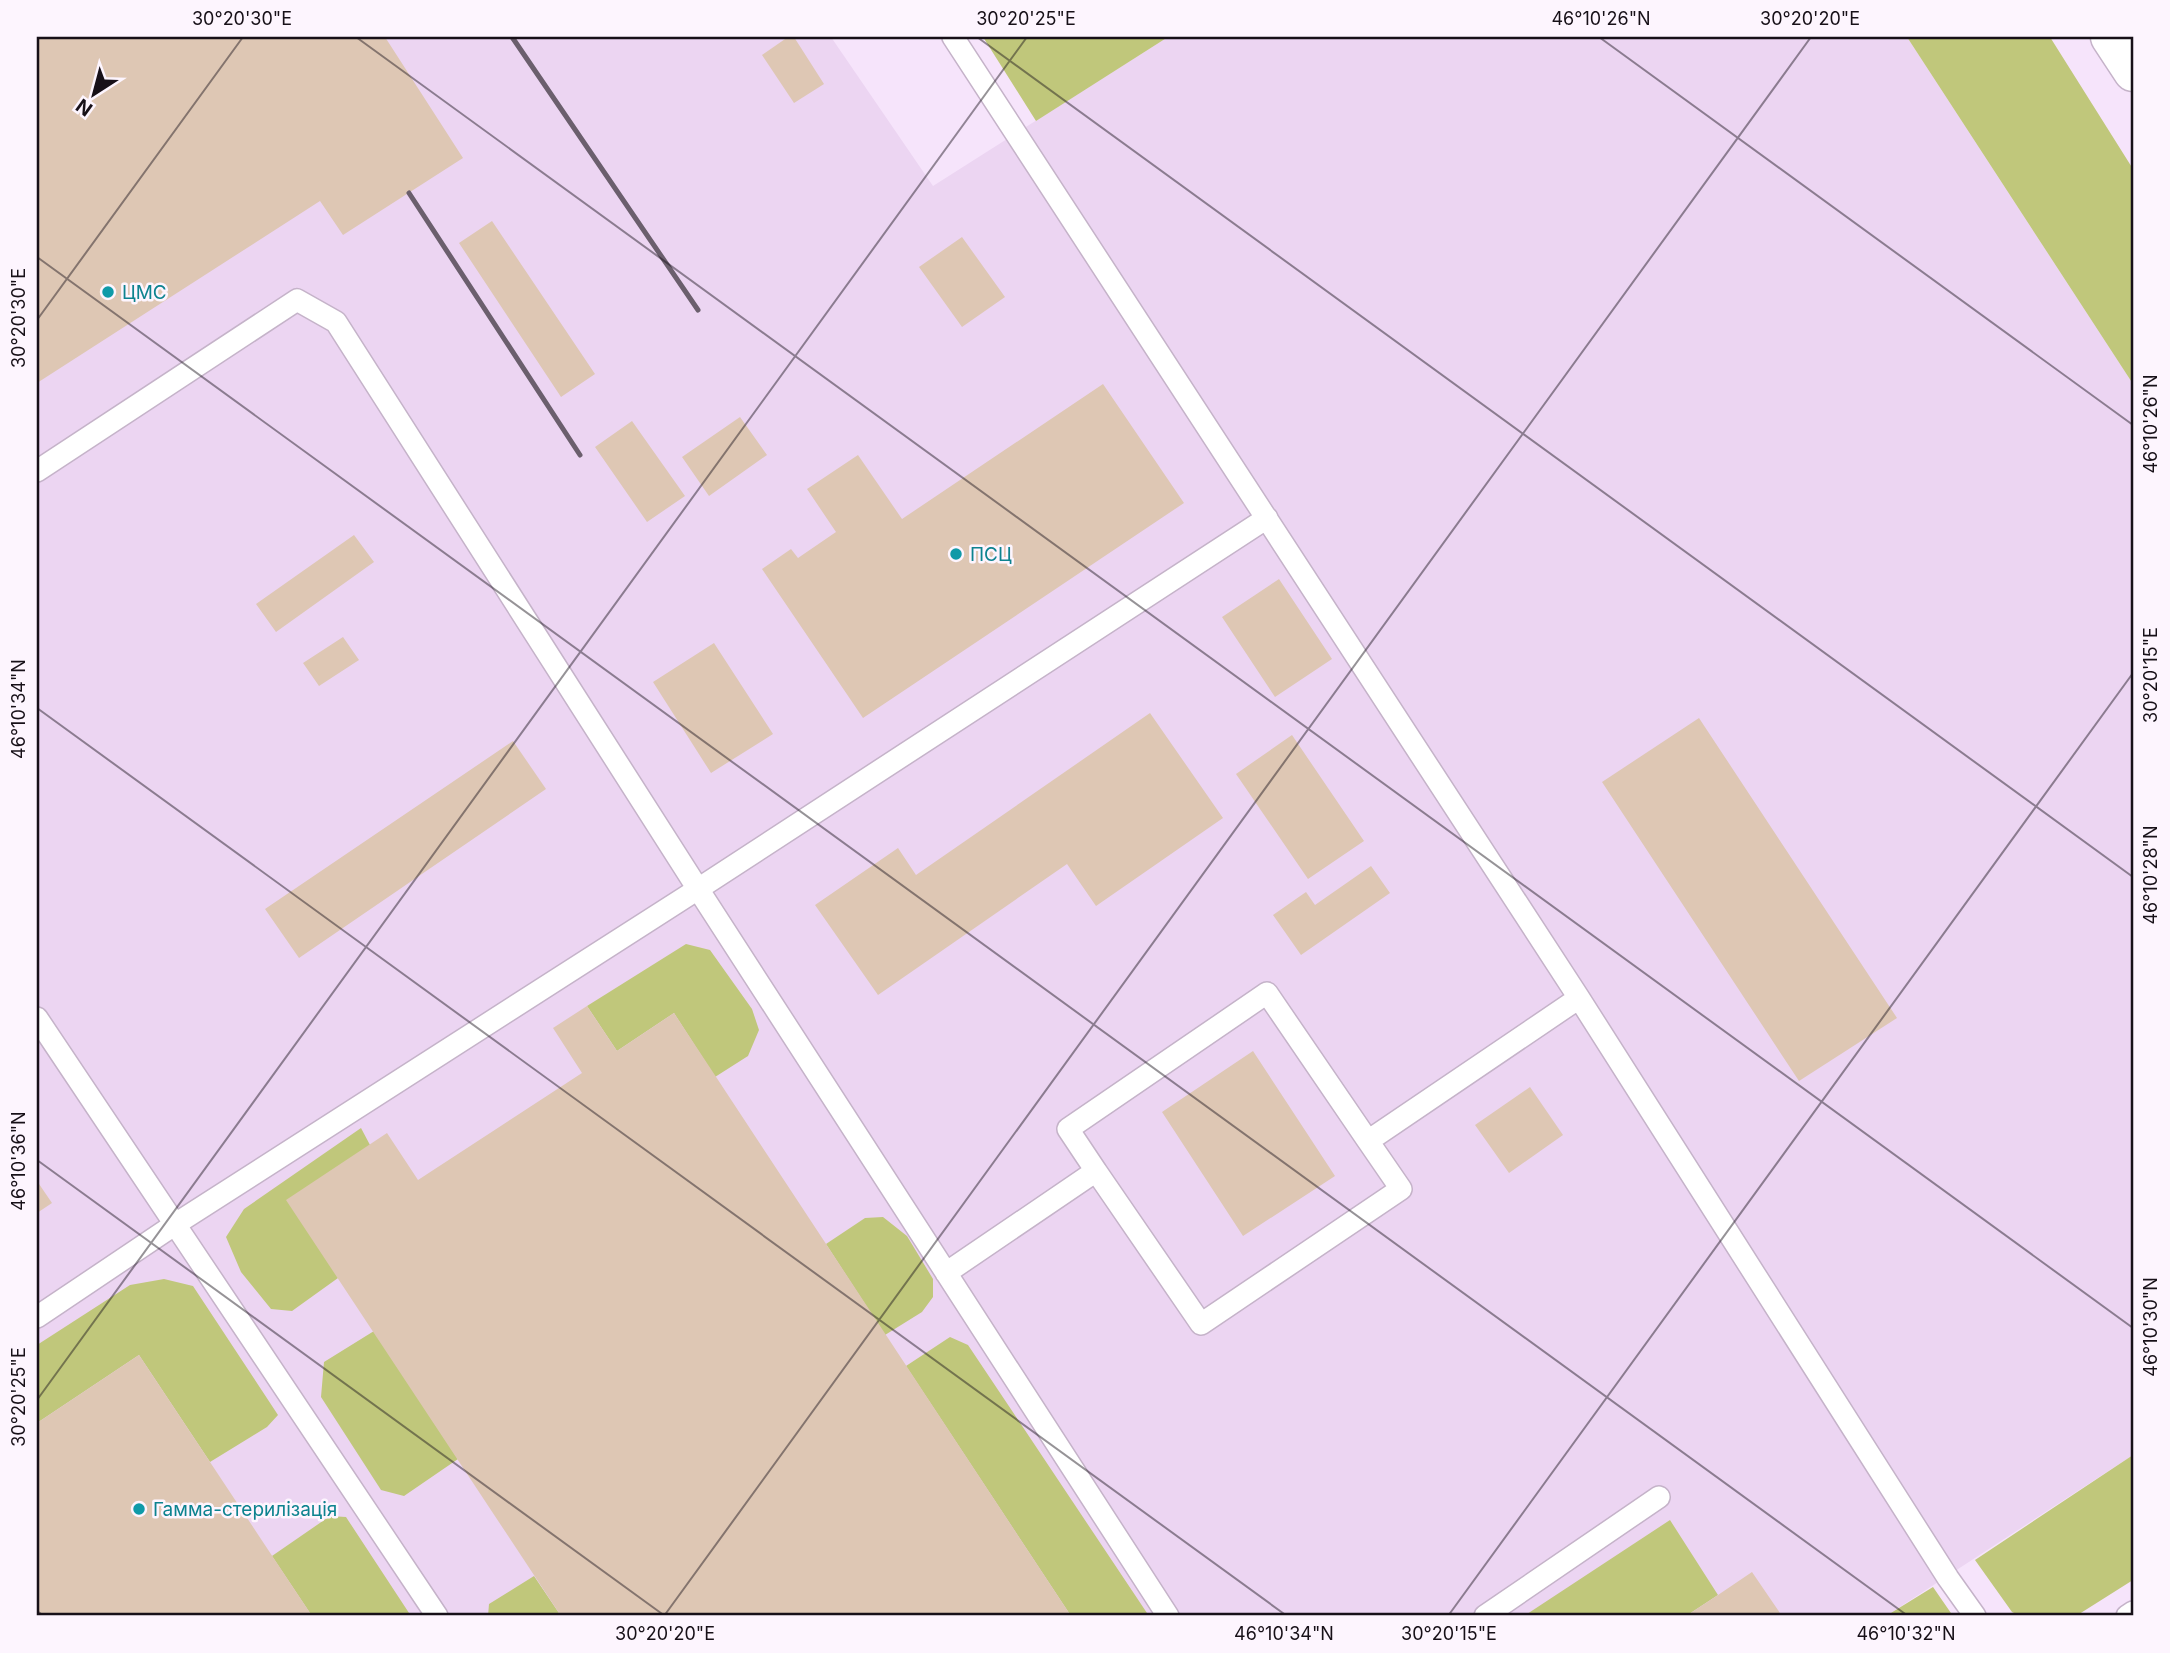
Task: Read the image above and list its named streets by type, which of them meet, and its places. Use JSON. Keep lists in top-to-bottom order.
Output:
{
  "places": ["ЦМС", "ПСЦ", "Гамма-стерилізація"],
  "north": "bottom left",
  "coordinates": [
    "30°20'30\"E",
    "30°20'25\"E",
    "46°10'26\"N",
    "30°20'20\"E",
    "30°20'15\"E",
    "46°10'34\"N",
    "46°10'28\"N",
    "46°10'36\"N",
    "46°10'30\"N",
    "46°10'32\"N"
  ]
}
